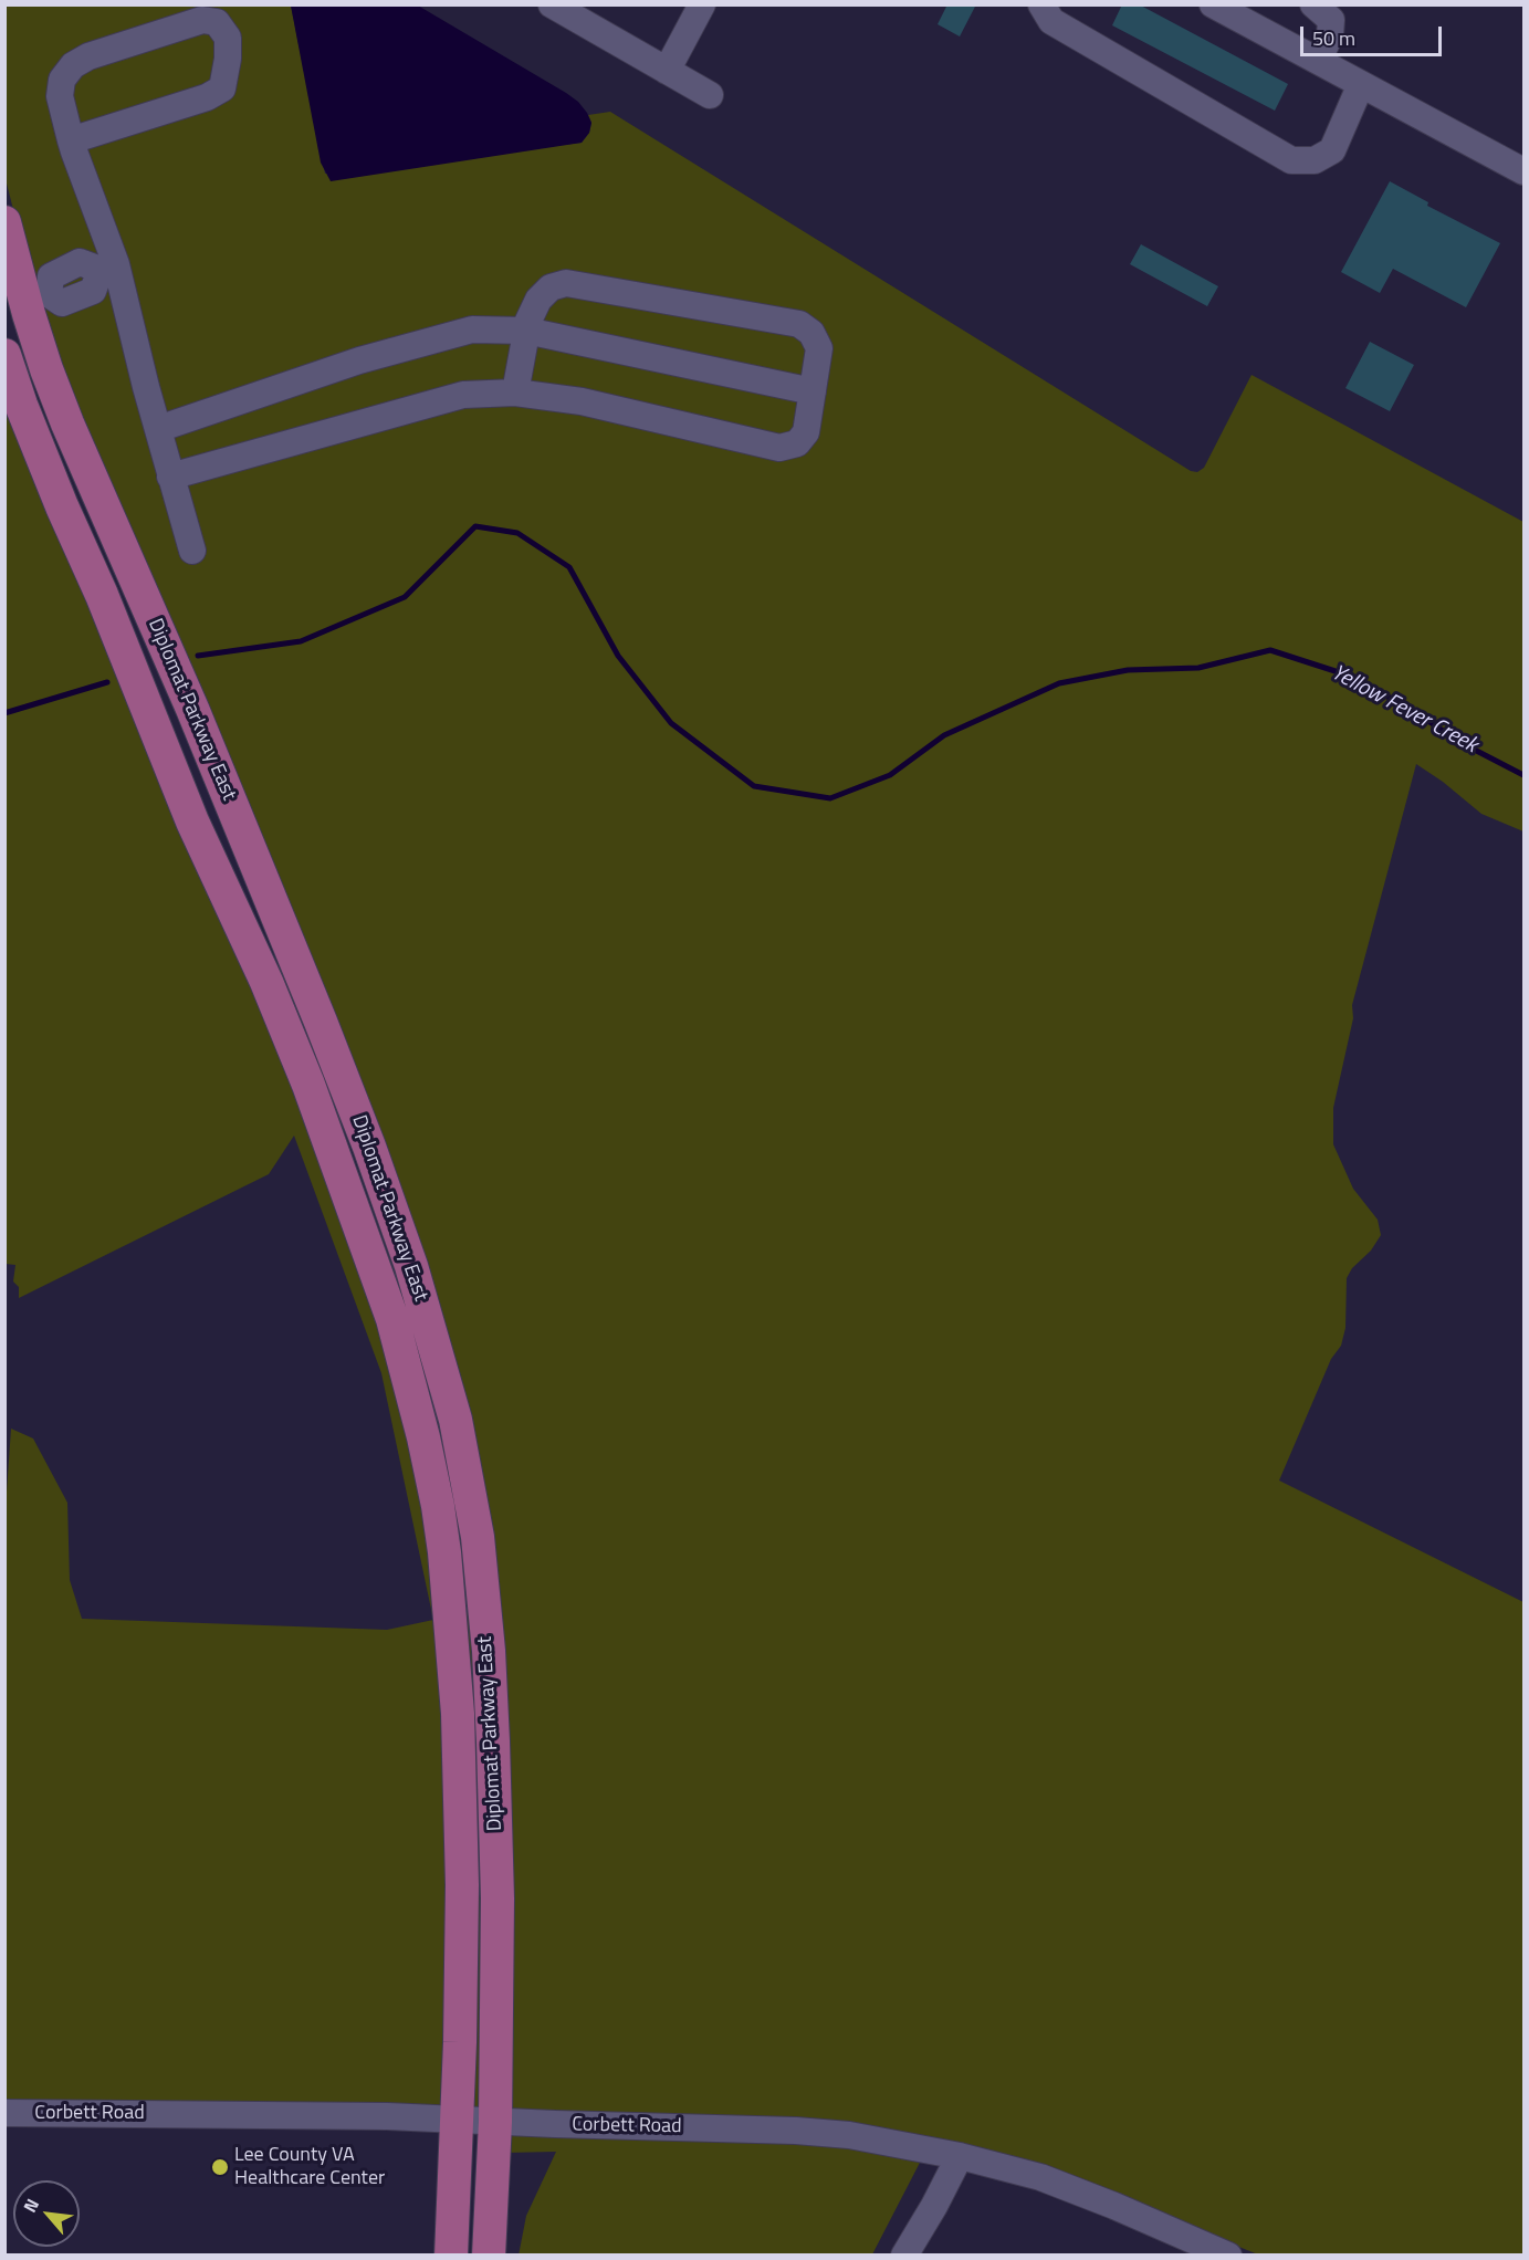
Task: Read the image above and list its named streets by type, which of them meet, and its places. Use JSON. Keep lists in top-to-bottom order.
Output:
{
  "streets": {
    "main road": ["Diplomat Parkway East"],
    "street": ["Corbett Road"]
  },
  "crossings": [
    ["Diplomat Parkway East", "Corbett Road"]
  ],
  "water": ["Yellow Fever Creek"],
  "places": ["Lee County VA Healthcare Center"],
  "scale_bar": "50 m",
  "north": "top left"
}
